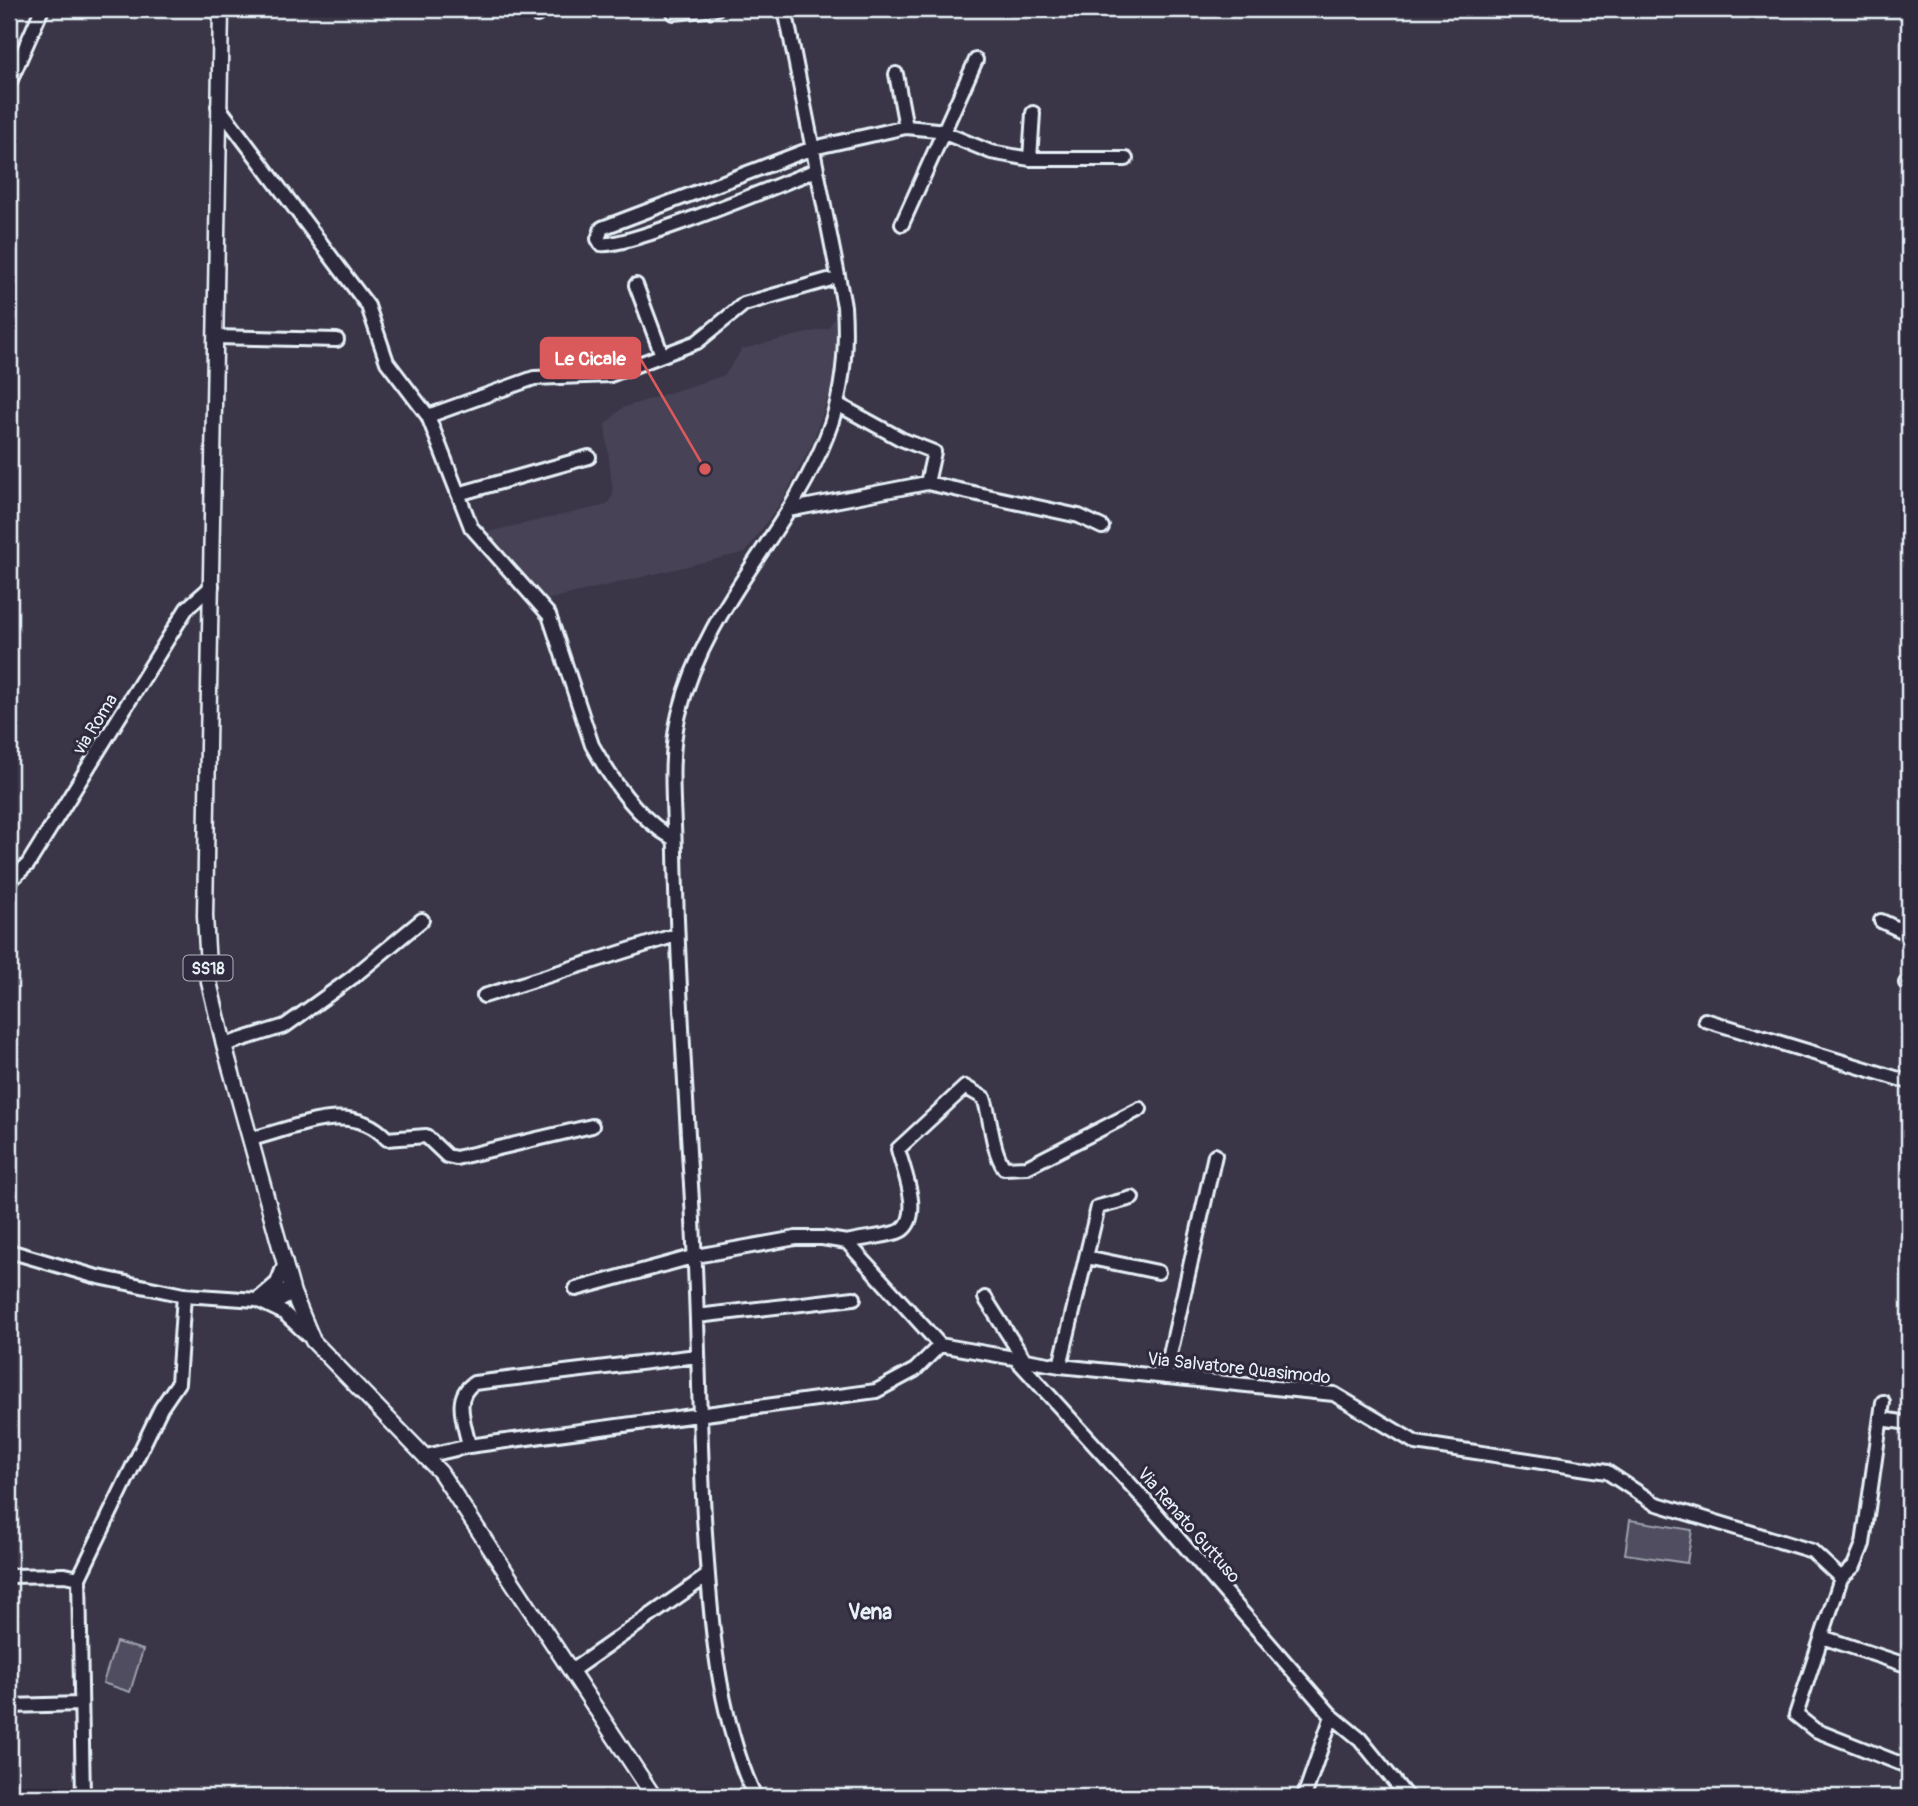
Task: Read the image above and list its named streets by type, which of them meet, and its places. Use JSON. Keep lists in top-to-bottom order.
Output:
{
  "streets": {
    "main road": ["SS18"],
    "street": ["via Roma", "Via Salvatore Quasimodo", "Via Renato Guttuso"]
  },
  "crossings": [
    ["via Roma", "SS18"],
    ["Via Salvatore Quasimodo", "Via Renato Guttuso"]
  ],
  "districts": ["Vena"],
  "places": ["Le Cicale"]
}
